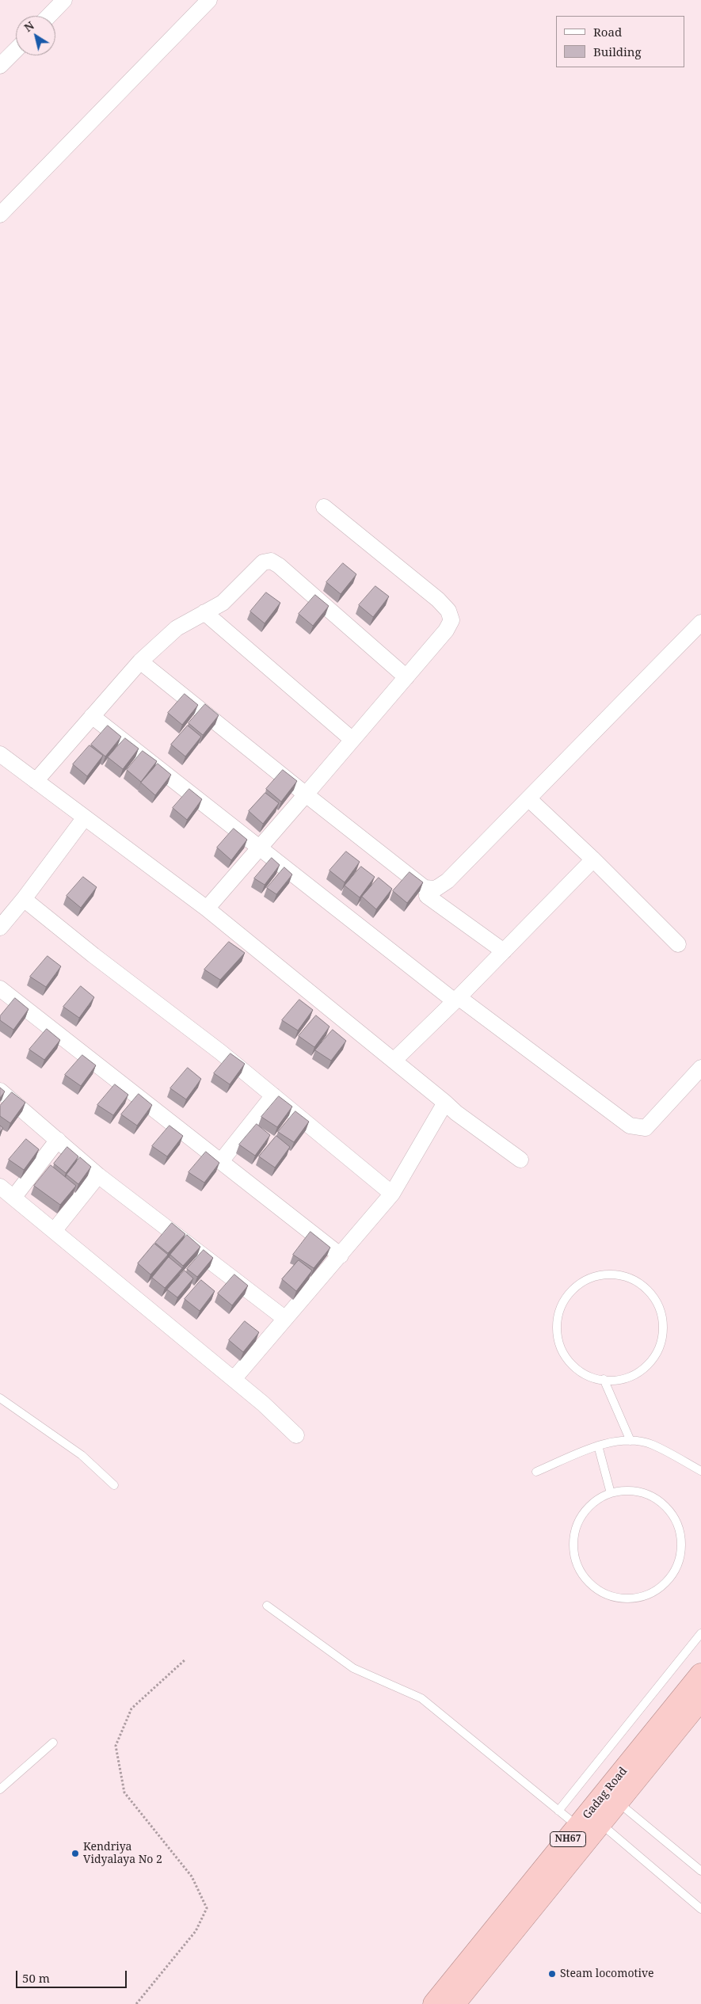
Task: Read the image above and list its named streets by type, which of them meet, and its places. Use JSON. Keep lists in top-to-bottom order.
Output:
{
  "streets": {
    "highway": ["Gadag Road", "NH67"]
  },
  "places": ["Kendriya Vidyalaya No 2", "Steam locomotive"],
  "legend": ["Road", "Building"],
  "scale_bar": "50 m",
  "north": "top left"
}
